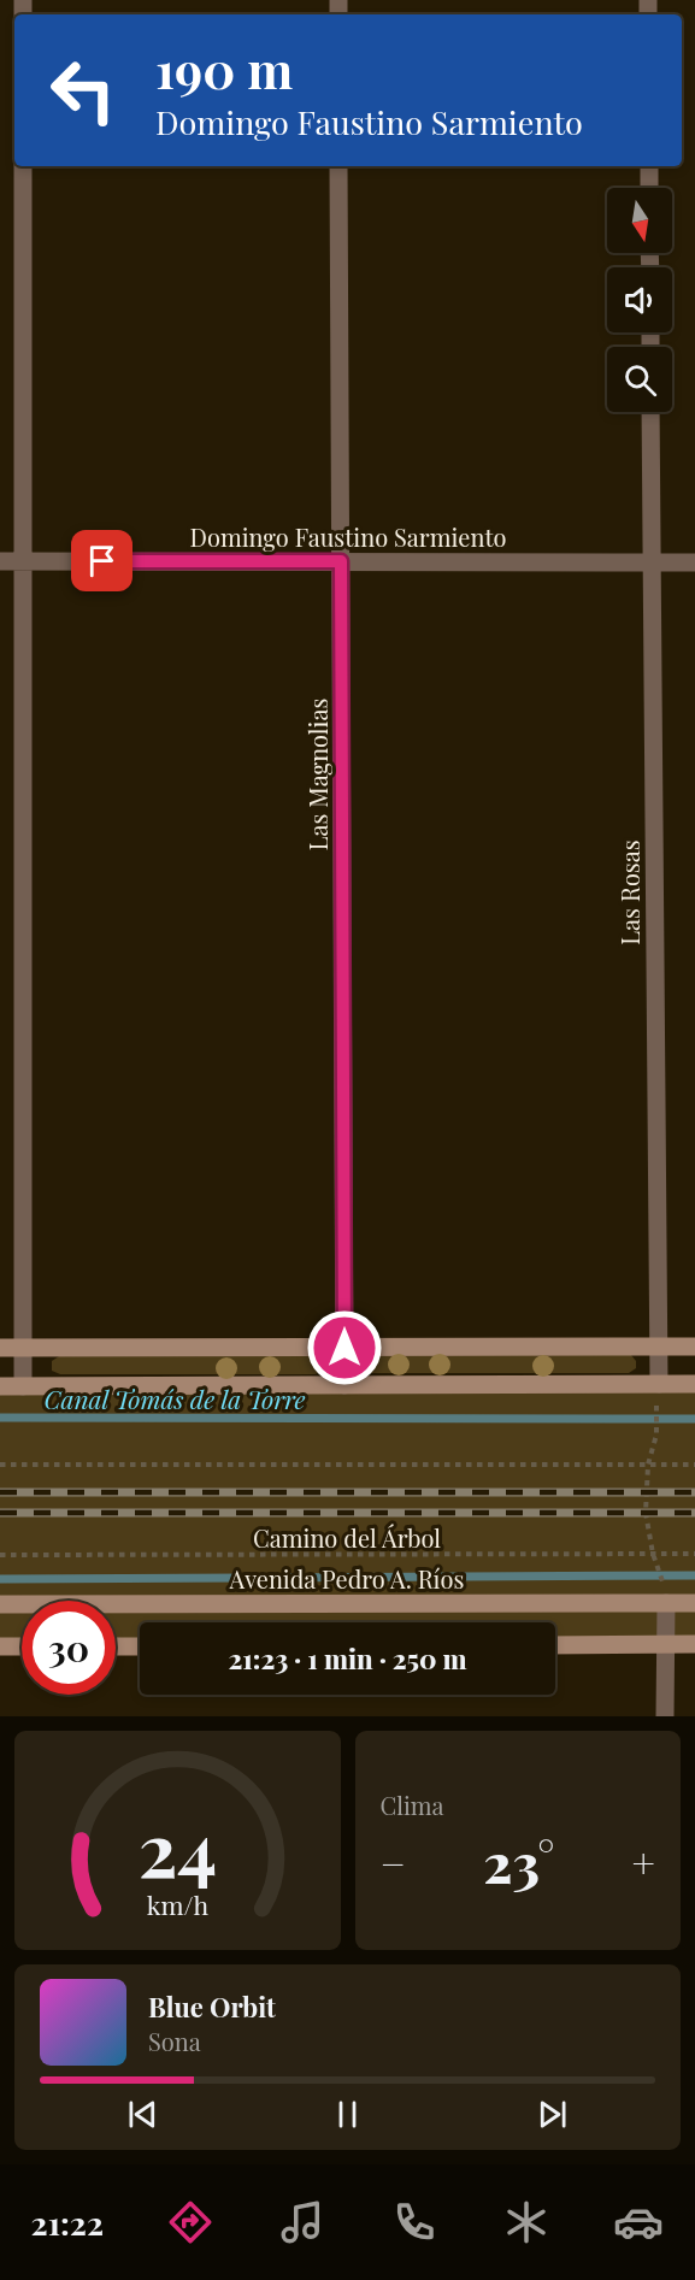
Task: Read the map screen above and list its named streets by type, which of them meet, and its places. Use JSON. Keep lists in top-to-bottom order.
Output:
{
  "streets": {
    "street": [
      "Domingo Faustino Sarmiento",
      "Las Magnolias",
      "Las Rosas",
      "Avenida Pedro A. Ríos"
    ],
    "path": ["Camino del Árbol"]
  },
  "crossings": [
    ["Domingo Faustino Sarmiento", "Las Magnolias"],
    ["Domingo Faustino Sarmiento", "Las Rosas"]
  ],
  "water": ["Canal Tomás de la Torre"],
  "north": "bottom",
  "page": {
    "turn": ["190 m", "Domingo Faustino Sarmiento"],
    "limit": "30",
    "trip": "21:23 · 1 min · 250 m",
    "tile": "Clima",
    "heat": ["−", "23°", "+"],
    "song": ["Blue Orbit", "Sona"],
    "tabs": "21:22",
    "gauge": ["24", "km/h"]
  }
}
